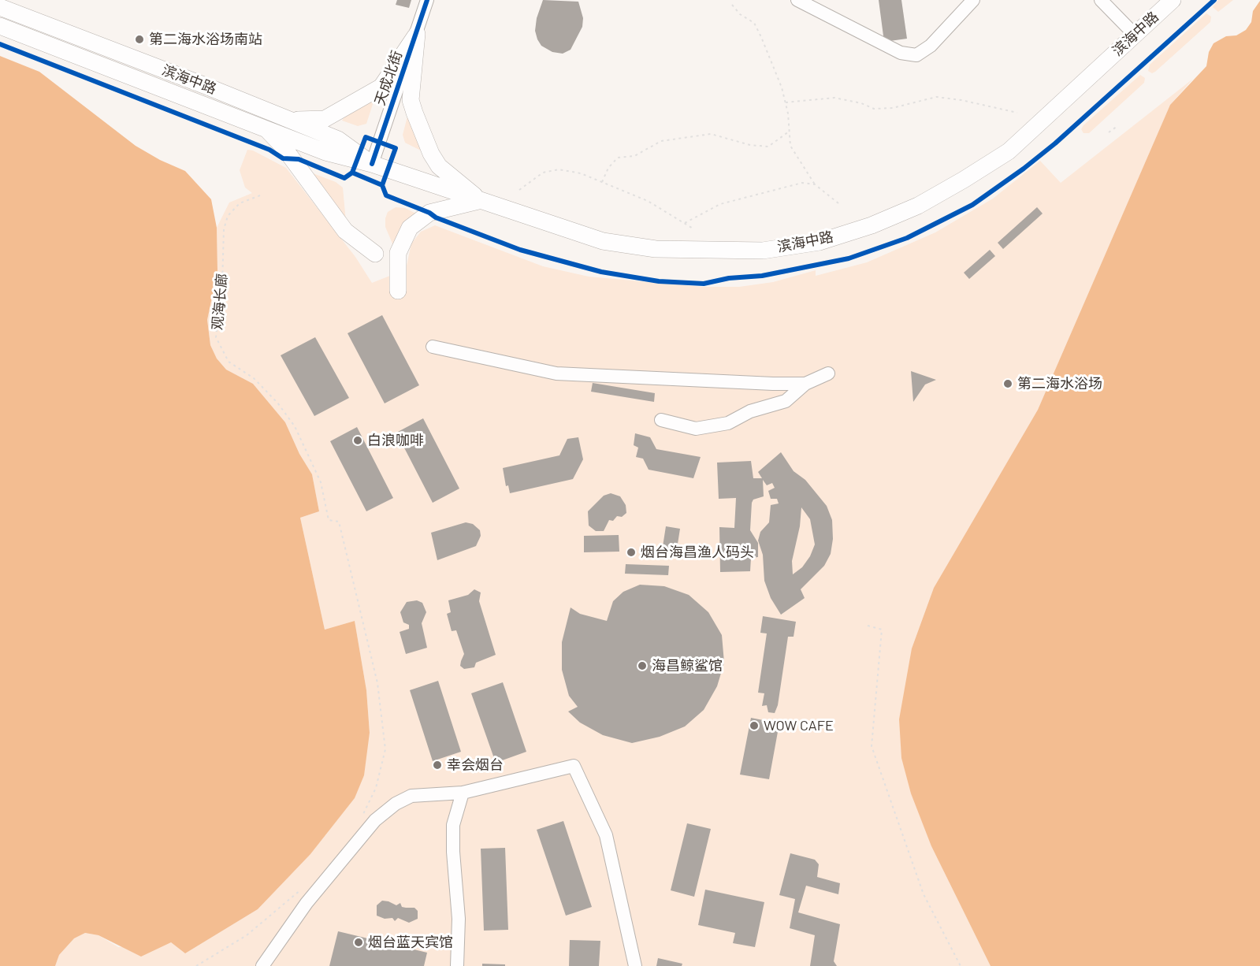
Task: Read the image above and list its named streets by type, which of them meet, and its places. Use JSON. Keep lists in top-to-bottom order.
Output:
{
  "streets": {
    "main road": ["滨海中路"],
    "street": ["天成北街"],
    "path": ["观海长廊"]
  },
  "crossings": [
    ["滨海中路", "天成北街"]
  ],
  "places": [
    "第二海水浴场南站",
    "第二海水浴场",
    "白浪咖啡",
    "烟台海昌渔人码头",
    "海昌鲸鲨馆",
    "WOW CAFE",
    "幸会烟台",
    "烟台蓝天宾馆"
  ]
}
